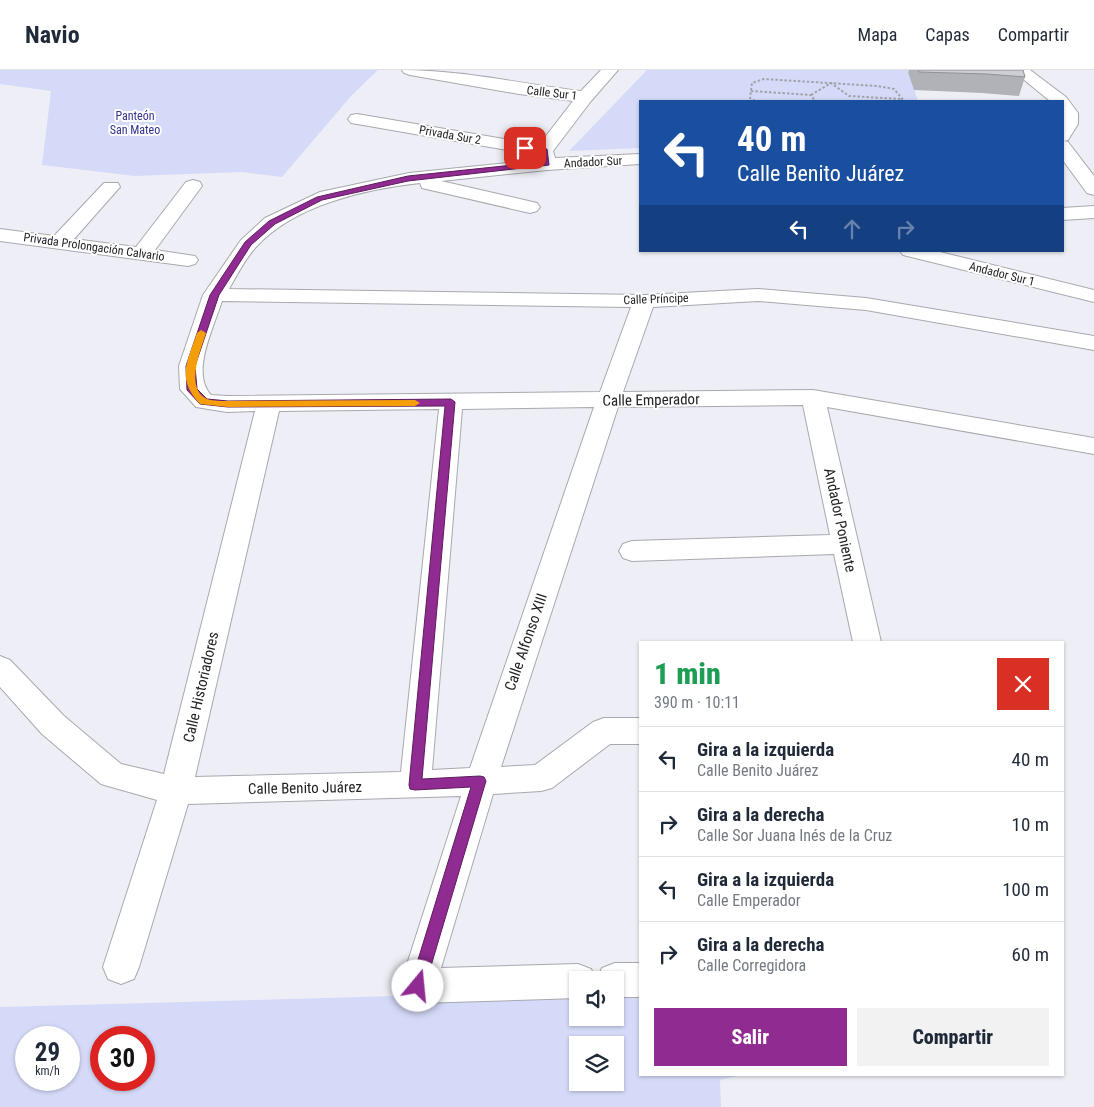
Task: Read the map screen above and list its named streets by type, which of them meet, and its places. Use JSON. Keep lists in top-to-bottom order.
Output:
{
  "streets": {
    "street": [
      "Calle Sur 1",
      "Privada Sur 2",
      "Andador Sur",
      "Privada Prolongación Calvario",
      "Andador Sur 1",
      "Calle Príncipe",
      "Calle Emperador",
      "Andador Poniente",
      "Calle Alfonso XIII",
      "Calle Historiadores",
      "Calle Benito Juárez"
    ]
  },
  "crossings": [
    ["Privada Sur 2", "Andador Sur"],
    ["Calle Príncipe", "Calle Emperador"],
    ["Calle Príncipe", "Calle Alfonso XIII"],
    ["Calle Emperador", "Andador Poniente"],
    ["Calle Emperador", "Calle Alfonso XIII"],
    ["Calle Emperador", "Calle Historiadores"],
    ["Calle Alfonso XIII", "Calle Benito Juárez"],
    ["Calle Historiadores", "Calle Benito Juárez"]
  ],
  "parks": ["Panteón San Mateo"],
  "page": {
    "header": "Navio",
    "nav": ["Mapa", "Capas", "Compartir"],
    "turn": ["40 m", "Calle Benito Juárez"],
    "heading": ["1 min", "390 m · 10:11"],
    "list": [
      {
        "name": "Gira a la izquierda",
        "note": "Calle Benito Juárez",
        "value": "40 m"
      },
      {
        "name": "Gira a la derecha",
        "note": "Calle Sor Juana Inés de la Cruz",
        "value": "10 m"
      },
      {
        "name": "Gira a la izquierda",
        "note": "Calle Emperador",
        "value": "100 m"
      },
      {
        "name": "Gira a la derecha",
        "note": "Calle Corregidora",
        "value": "60 m"
      }
    ],
    "buttons": ["Salir", "Compartir"],
    "speed": "29 km/h",
    "limit": "30"
  }
}
